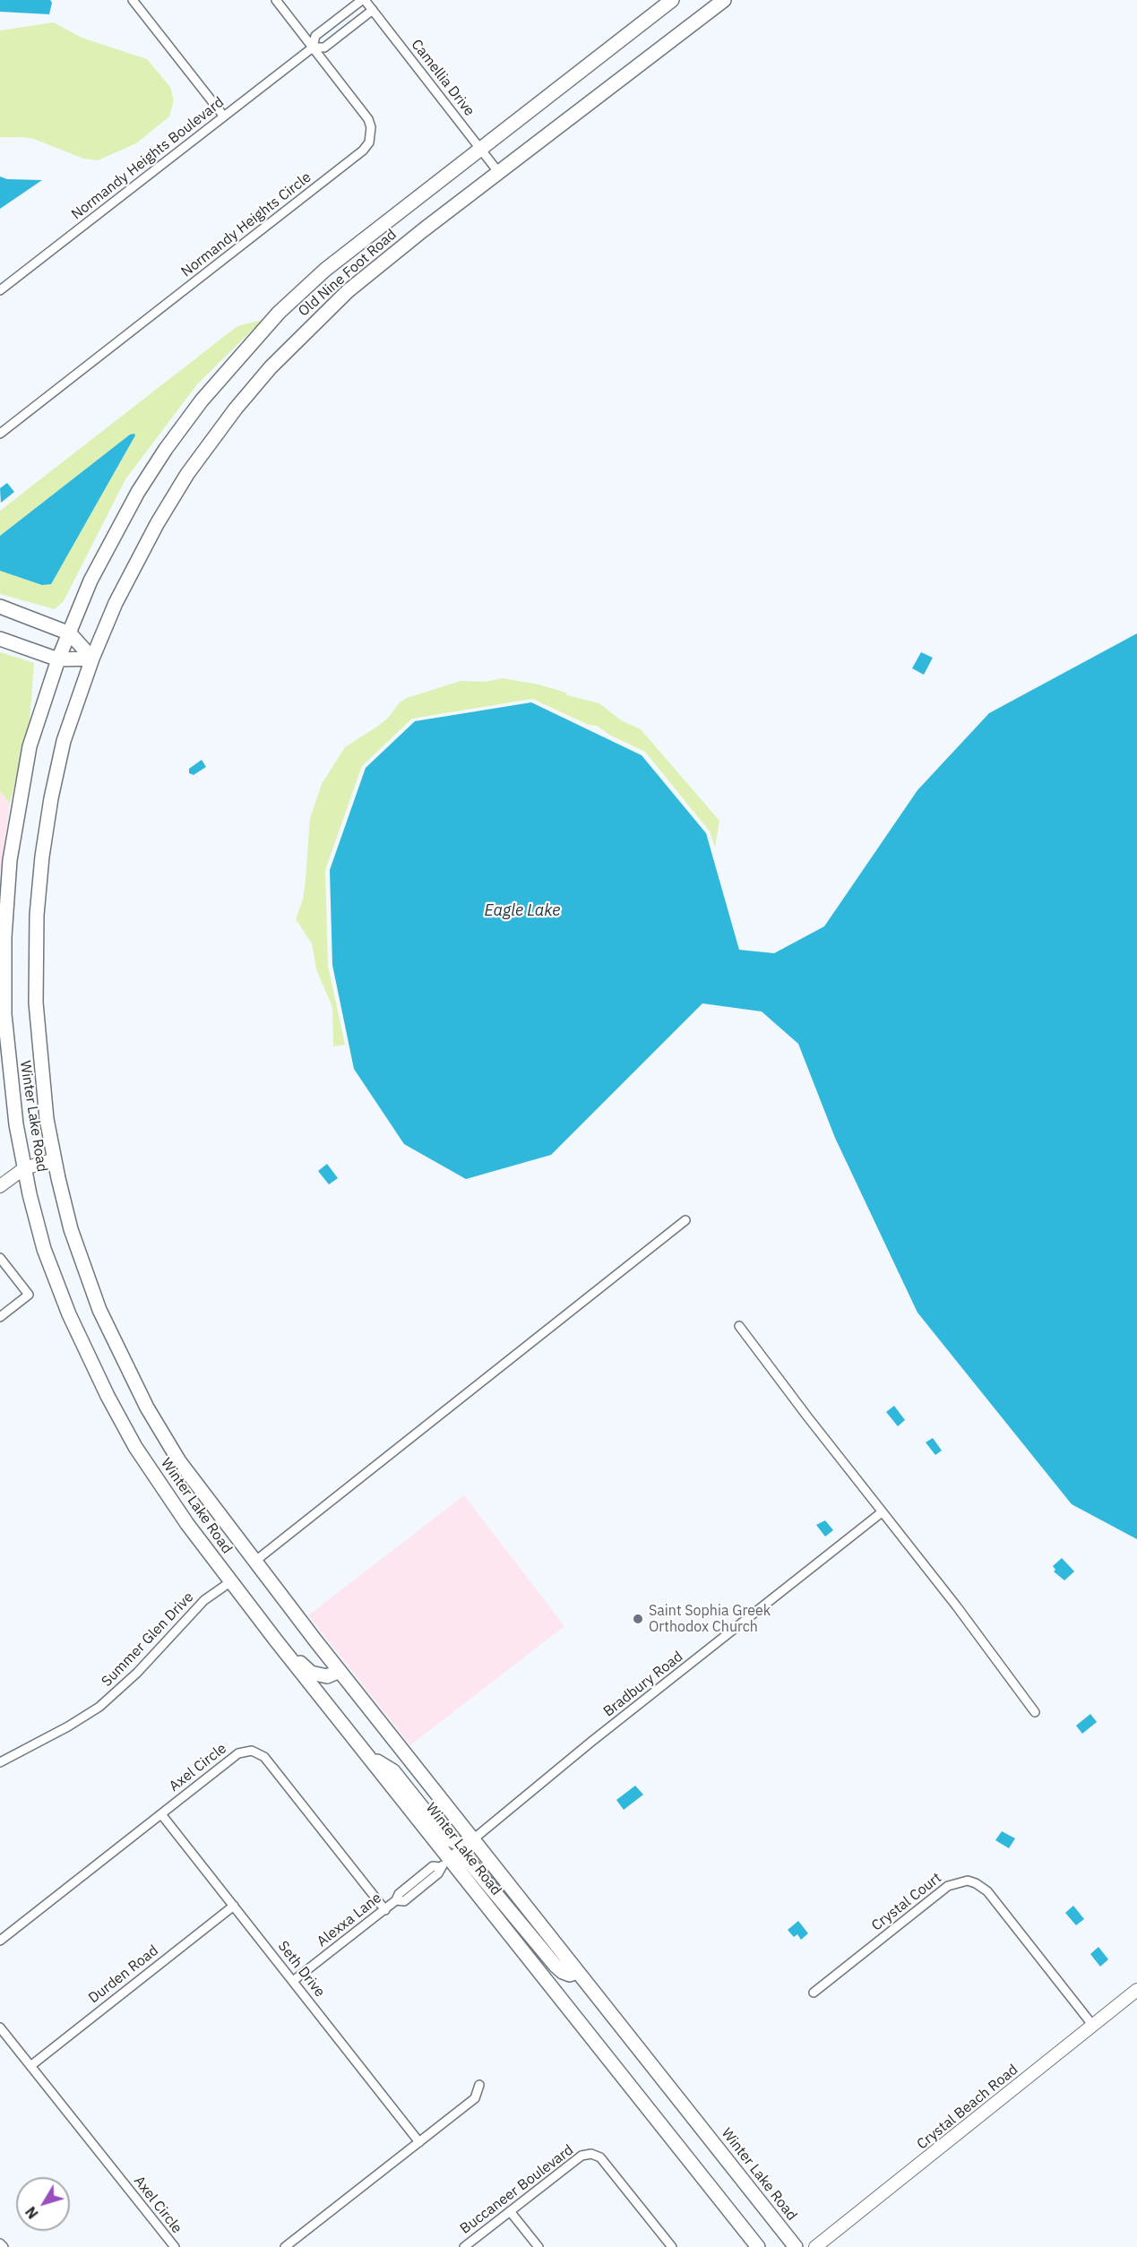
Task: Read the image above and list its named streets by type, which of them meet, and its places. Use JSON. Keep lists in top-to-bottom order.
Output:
{
  "streets": {
    "main road": ["Old Nine Foot Road", "Winter Lake Road"],
    "street": [
      "Camellia Drive",
      "Normandy Heights Boulevard",
      "Normandy Heights Circle",
      "Summer Glen Drive",
      "Bradbury Road",
      "Axel Circle",
      "Crystal Court",
      "Alexxa Lane",
      "Seth Drive",
      "Durden Road",
      "Crystal Beach Road",
      "Buccaneer Boulevard"
    ]
  },
  "crossings": [
    ["Camellia Drive", "Normandy Heights Boulevard"],
    ["Camellia Drive", "Old Nine Foot Road"],
    ["Normandy Heights Boulevard", "Normandy Heights Circle"],
    ["Old Nine Foot Road", "Winter Lake Road"],
    ["Winter Lake Road", "Summer Glen Drive"],
    ["Winter Lake Road", "Bradbury Road"],
    ["Winter Lake Road", "Alexxa Lane"],
    ["Axel Circle", "Alexxa Lane"],
    ["Axel Circle", "Seth Drive"],
    ["Axel Circle", "Durden Road"],
    ["Crystal Court", "Crystal Beach Road"],
    ["Alexxa Lane", "Seth Drive"],
    ["Seth Drive", "Durden Road"]
  ],
  "water": ["Eagle Lake"],
  "places": ["Saint Sophia Greek Orthodox Church"],
  "north": "bottom left"
}
